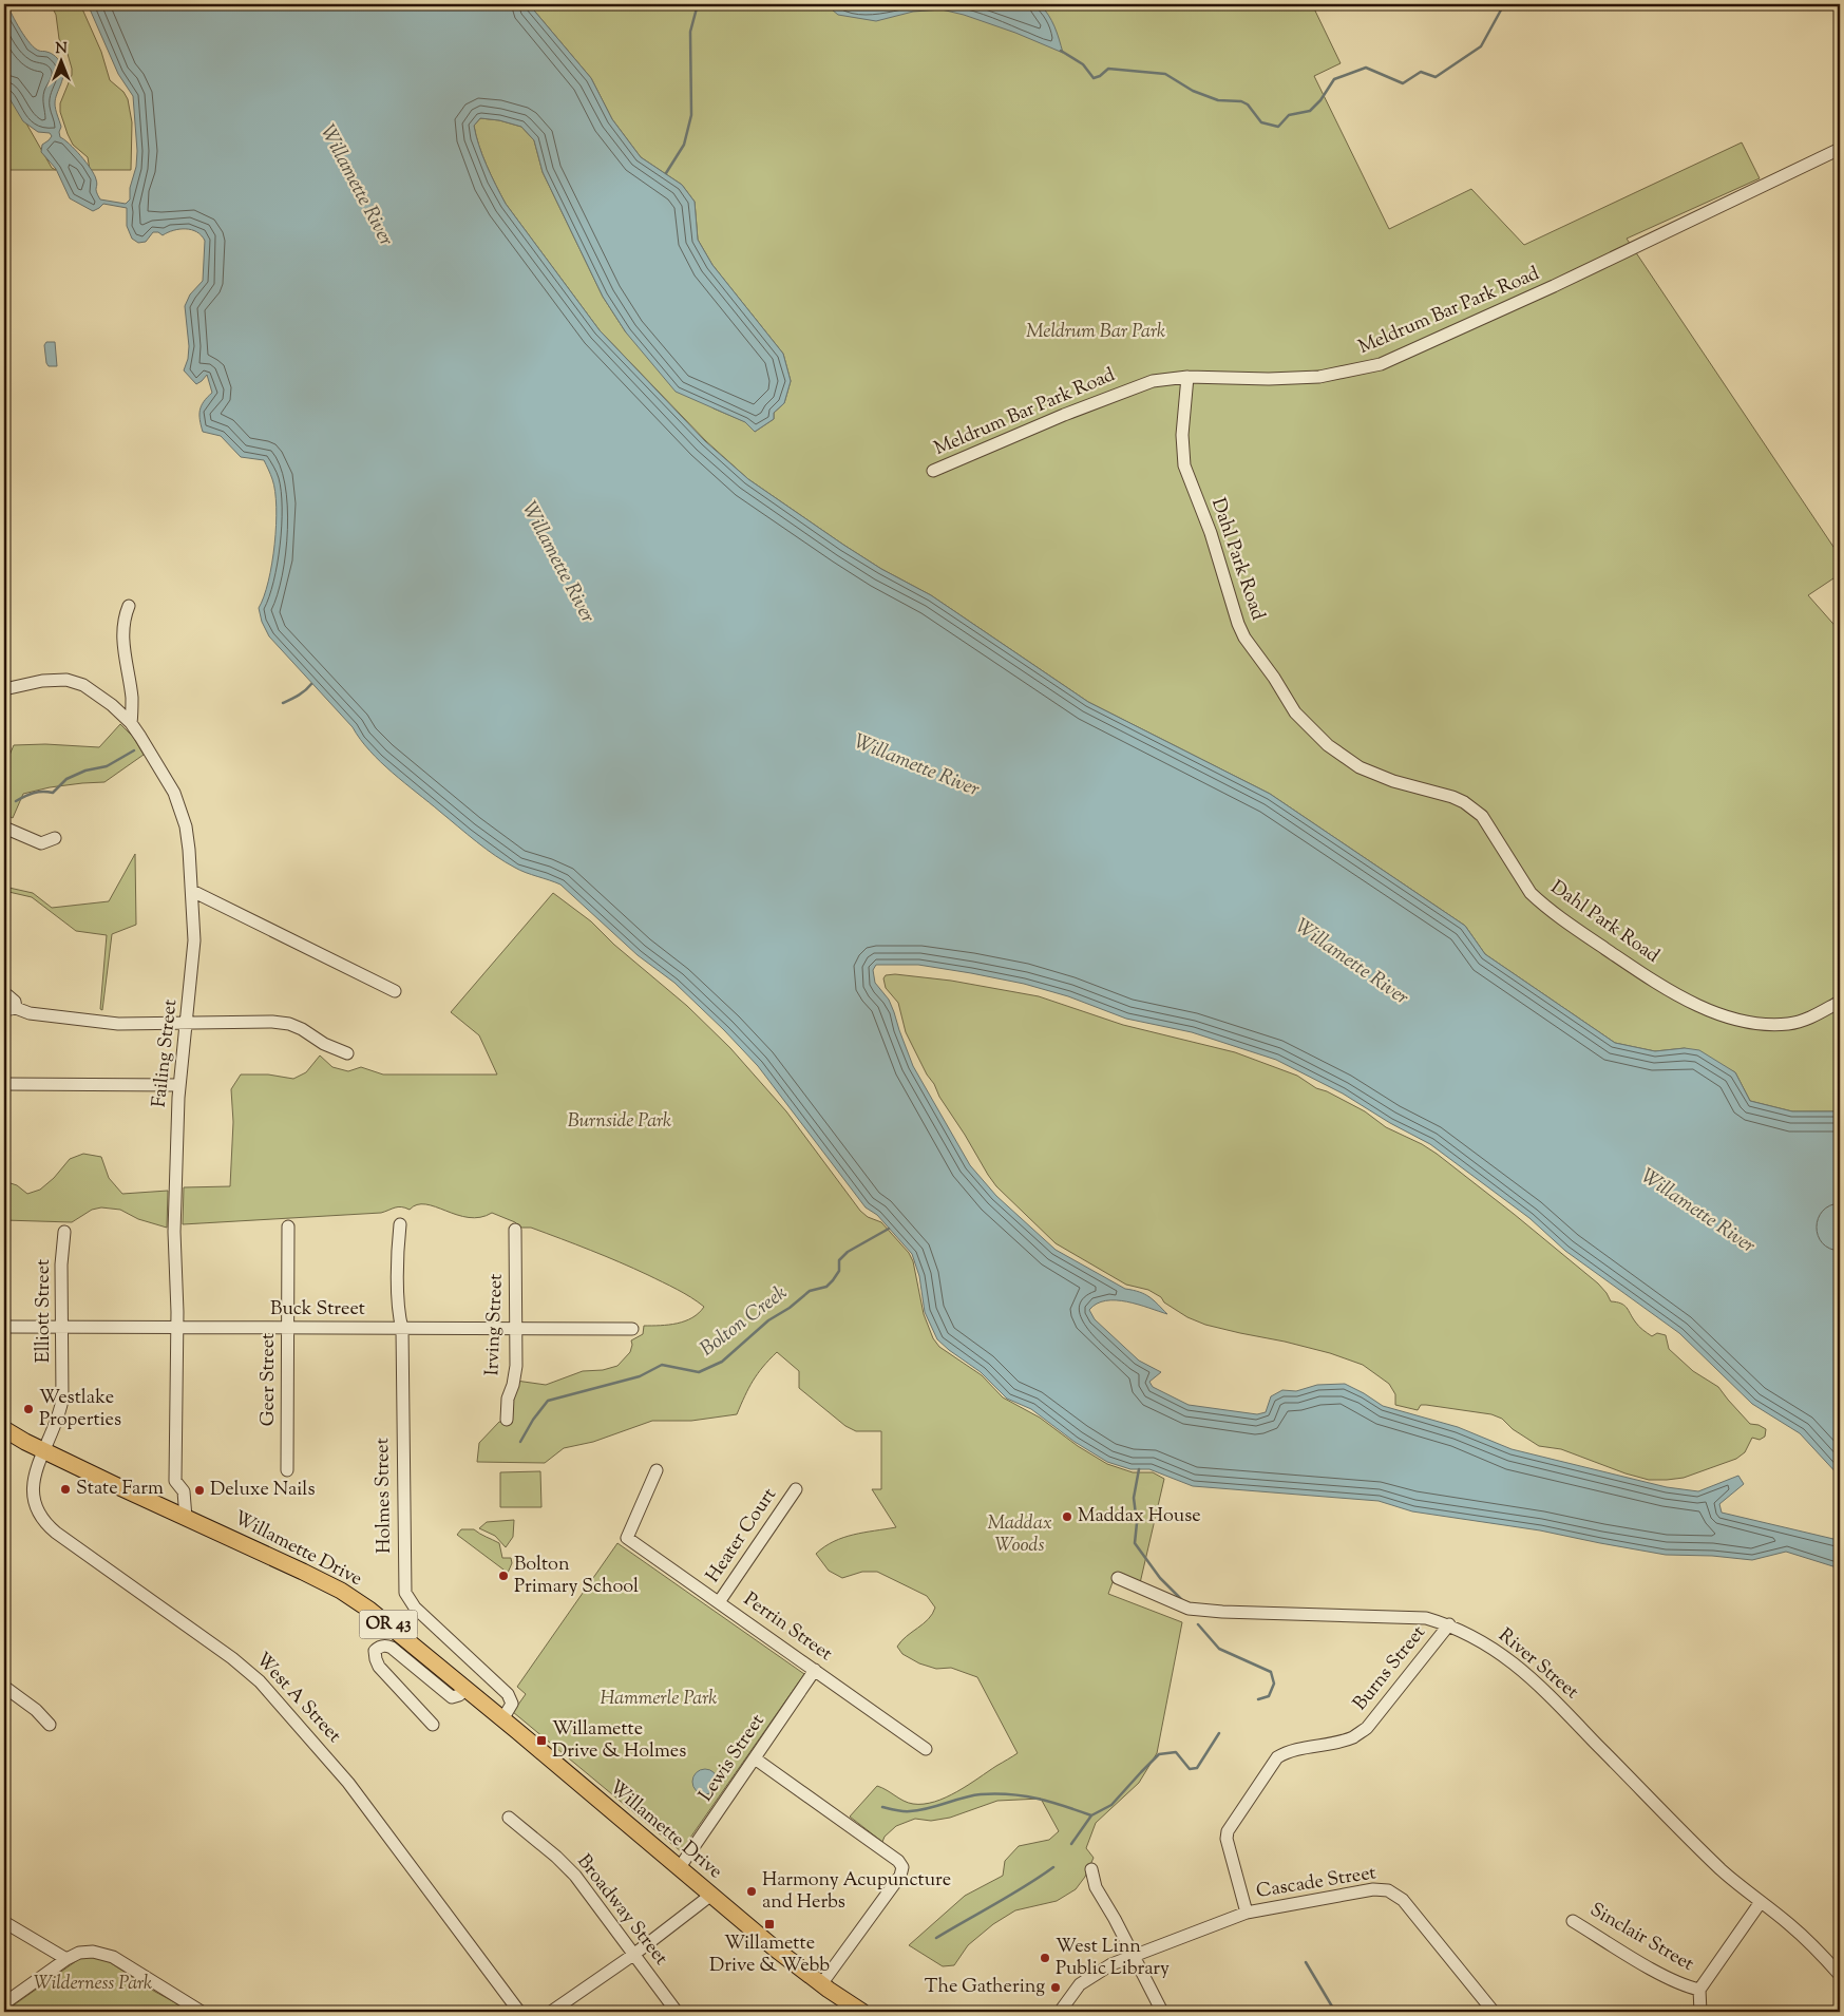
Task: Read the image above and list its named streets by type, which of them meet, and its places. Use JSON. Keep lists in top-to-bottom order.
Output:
{
  "streets": {
    "main road": ["Willamette Drive", "OR 43"],
    "street": [
      "Meldrum Bar Park Road",
      "Dahl Park Road",
      "Failing Street",
      "Buck Street",
      "Elliott Street",
      "Irving Street",
      "Geer Street",
      "Holmes Street",
      "Heater Court",
      "Perrin Street",
      "River Street",
      "Burns Street",
      "West A Street",
      "Lewis Street",
      "Cascade Street",
      "Broadway Street",
      "Sinclair Street"
    ]
  },
  "crossings": [
    ["Meldrum Bar Park Road", "Dahl Park Road"],
    ["Failing Street", "Buck Street"],
    ["Failing Street", "Willamette Drive"],
    ["Buck Street", "Elliott Street"],
    ["Buck Street", "Irving Street"],
    ["Buck Street", "Geer Street"],
    ["Buck Street", "Holmes Street"],
    ["Elliott Street", "Willamette Drive"],
    ["Elliott Street", "West A Street"],
    ["Holmes Street", "Willamette Drive"],
    ["Heater Court", "Perrin Street"],
    ["Willamette Drive", "West A Street"],
    ["Willamette Drive", "Lewis Street"],
    ["Perrin Street", "Lewis Street"],
    ["River Street", "Burns Street"],
    ["Burns Street", "Cascade Street"]
  ],
  "water": ["Willamette River", "Bolton Creek"],
  "parks": [
    "Meldrum Bar Park",
    "Burnside Park",
    "Maddax Woods",
    "Hammerle Park",
    "Wilderness Park"
  ],
  "places": {
    "other": [
      "Westlake Properties",
      "State Farm",
      "Deluxe Nails",
      "Maddax House",
      "Bolton Primary School",
      "Harmony Acupuncture and Herbs",
      "West Linn Public Library",
      "The Gathering"
    ],
    "transit": ["Willamette Drive & Holmes", "Willamette Drive & Webb"]
  },
  "north": "top"
}
